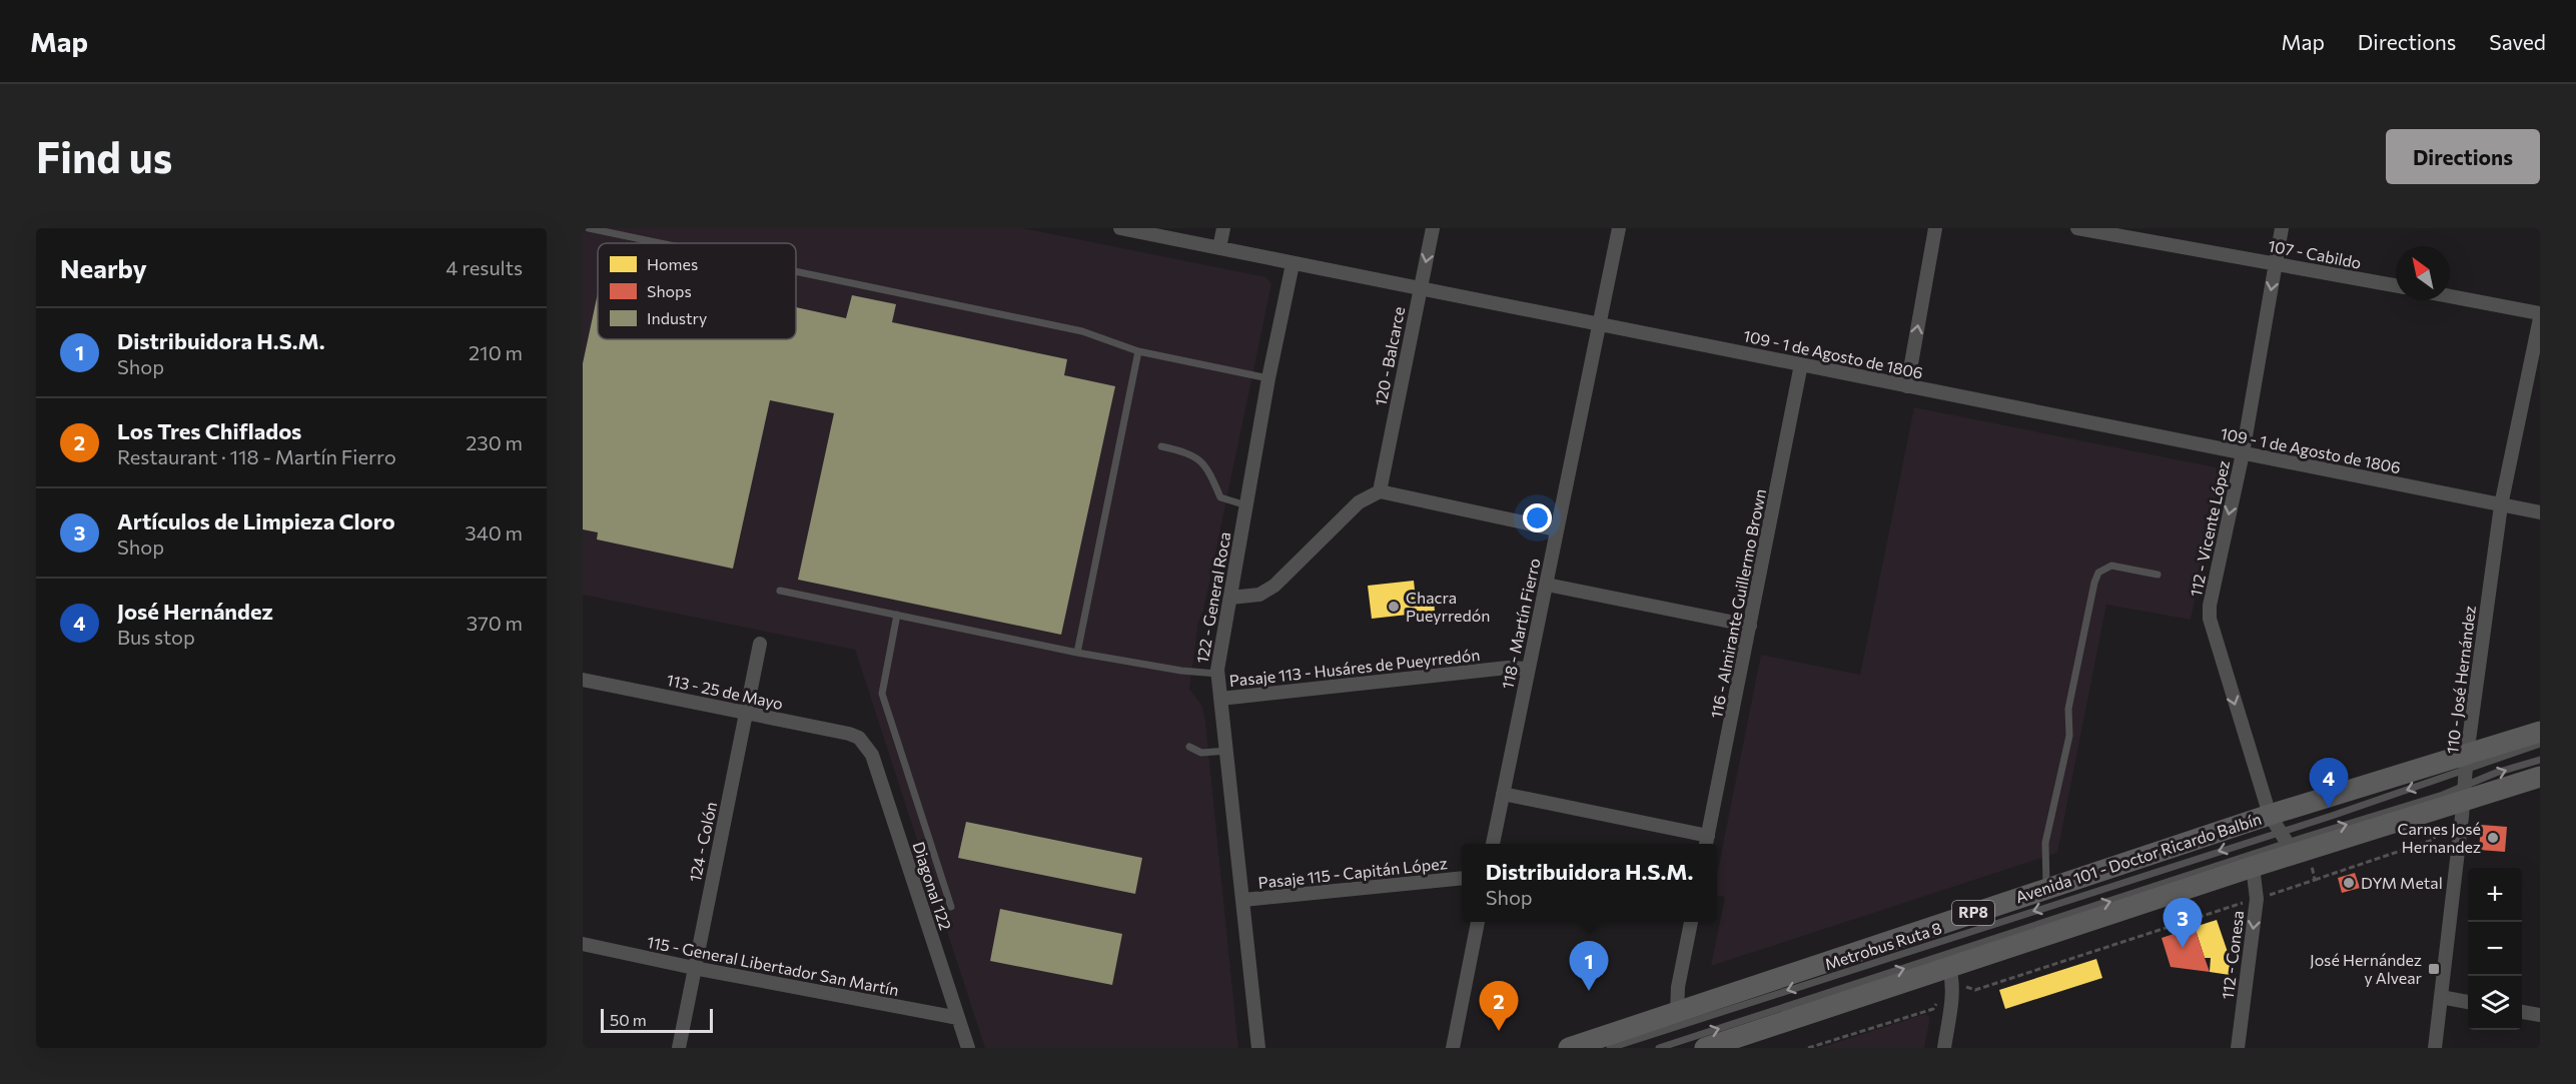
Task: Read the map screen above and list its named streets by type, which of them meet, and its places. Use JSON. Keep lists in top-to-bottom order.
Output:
{
  "streets": {
    "main road": ["Avenida 101 - Doctor Ricardo Balbín", "RP8"],
    "street": [
      "107 - Cabildo",
      "109 - 1 de Agosto de 1806",
      "120 - Balcarce",
      "112 - Vicente López",
      "122 - General Roca",
      "116 - Almirante Guillermo Brown",
      "118 - Martín Fierro",
      "Pasaje 113 - Husáres de Pueyrredón",
      "110 - José Hernández",
      "113 - 25 de Mayo",
      "124 - Colón",
      "Pasaje 115 - Capitán López",
      "Diagonal 122",
      "112 - Conesa",
      "115 - General Libertador San Martín"
    ],
    "lane": ["Metrobus Ruta 8"]
  },
  "crossings": [
    ["107 - Cabildo", "112 - Vicente López"],
    ["109 - 1 de Agosto de 1806", "120 - Balcarce"],
    ["109 - 1 de Agosto de 1806", "112 - Vicente López"],
    ["109 - 1 de Agosto de 1806", "122 - General Roca"],
    ["109 - 1 de Agosto de 1806", "116 - Almirante Guillermo Brown"],
    ["109 - 1 de Agosto de 1806", "118 - Martín Fierro"],
    ["109 - 1 de Agosto de 1806", "110 - José Hernández"],
    ["112 - Vicente López", "Avenida 101 - Doctor Ricardo Balbín"],
    ["112 - Vicente López", "Metrobus Ruta 8"],
    ["122 - General Roca", "Pasaje 113 - Husáres de Pueyrredón"],
    ["122 - General Roca", "Pasaje 115 - Capitán López"],
    ["118 - Martín Fierro", "Pasaje 113 - Husáres de Pueyrredón"],
    ["110 - José Hernández", "Avenida 101 - Doctor Ricardo Balbín"],
    ["113 - 25 de Mayo", "124 - Colón"],
    ["113 - 25 de Mayo", "Diagonal 122"],
    ["124 - Colón", "115 - General Libertador San Martín"],
    ["Avenida 101 - Doctor Ricardo Balbín", "Metrobus Ruta 8"],
    ["Diagonal 122", "115 - General Libertador San Martín"]
  ],
  "one_way": ["112 - Vicente López", "112 - Conesa"],
  "places": {
    "other": ["Chacra Pueyrredón", "Carnes José Hernandez", "DYM Metal"],
    "transit": ["José Hernández y Alvear"]
  },
  "legend": ["Homes", "Shops", "Industry"],
  "scale_bar": "50 m",
  "north": "top left",
  "page": {
    "header": "Map",
    "nav": ["Map", "Directions", "Saved"],
    "buttons": "Directions",
    "title": "Find us",
    "heading": ["Nearby", "4 results"],
    "list": [
      {
        "mark": "1",
        "name": "Distribuidora H.S.M.",
        "note": "Shop",
        "value": "210 m"
      },
      {
        "mark": "2",
        "name": "Los Tres Chiflados",
        "note": "Restaurant · 118 - Martín Fierro",
        "value": "230 m"
      },
      {
        "mark": "3",
        "name": "Artículos de Limpieza Cloro",
        "note": "Shop",
        "value": "340 m"
      },
      {
        "mark": "4",
        "name": "José Hernández",
        "note": "Bus stop",
        "value": "370 m"
      }
    ],
    "pins": [
      "4",
      "3",
      "1",
      "2"
    ],
    "popup": ["Distribuidora H.S.M.", "Shop"],
    "map_buttons": ["+", "−"],
    "scale": "50 m"
  }
}
